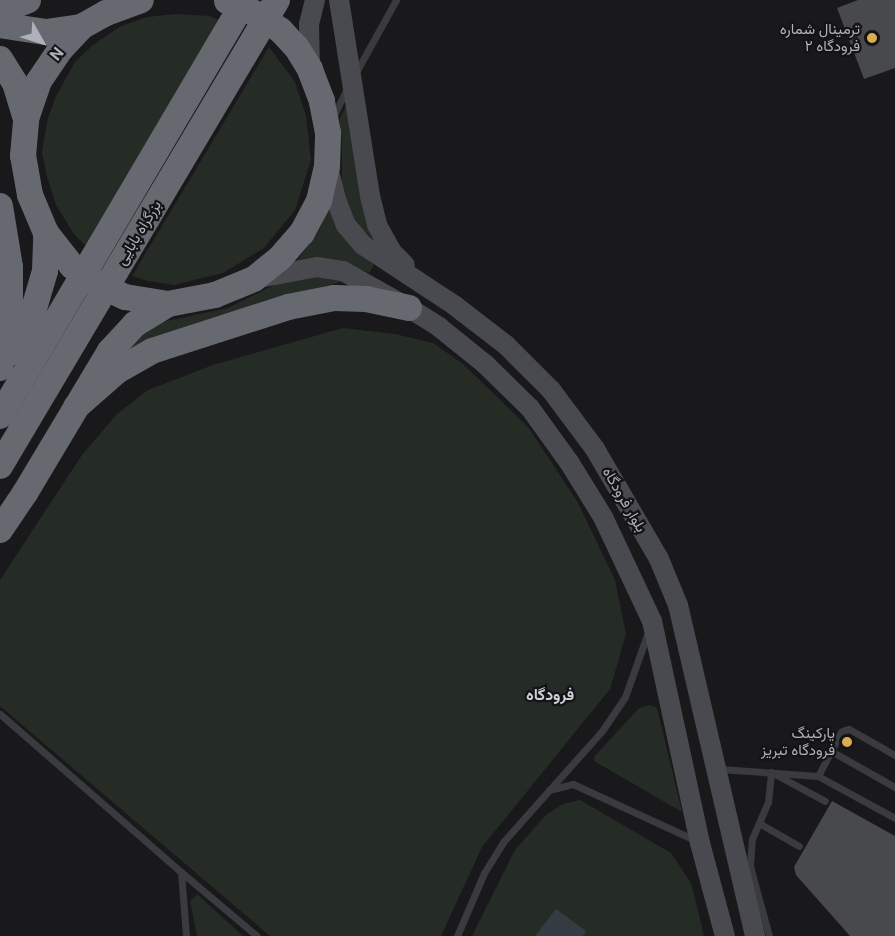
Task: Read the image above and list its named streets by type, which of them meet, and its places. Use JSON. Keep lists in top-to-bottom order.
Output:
{
  "streets": {
    "highway": ["بزرگراه بابایی"],
    "street": ["بلوار فرودگاه"]
  },
  "districts": ["فرودگاه"],
  "places": ["ترمينال شماره ۲ فرودگاه", "پارکینگ فرودگاه تبریز"],
  "north": "bottom right"
}
